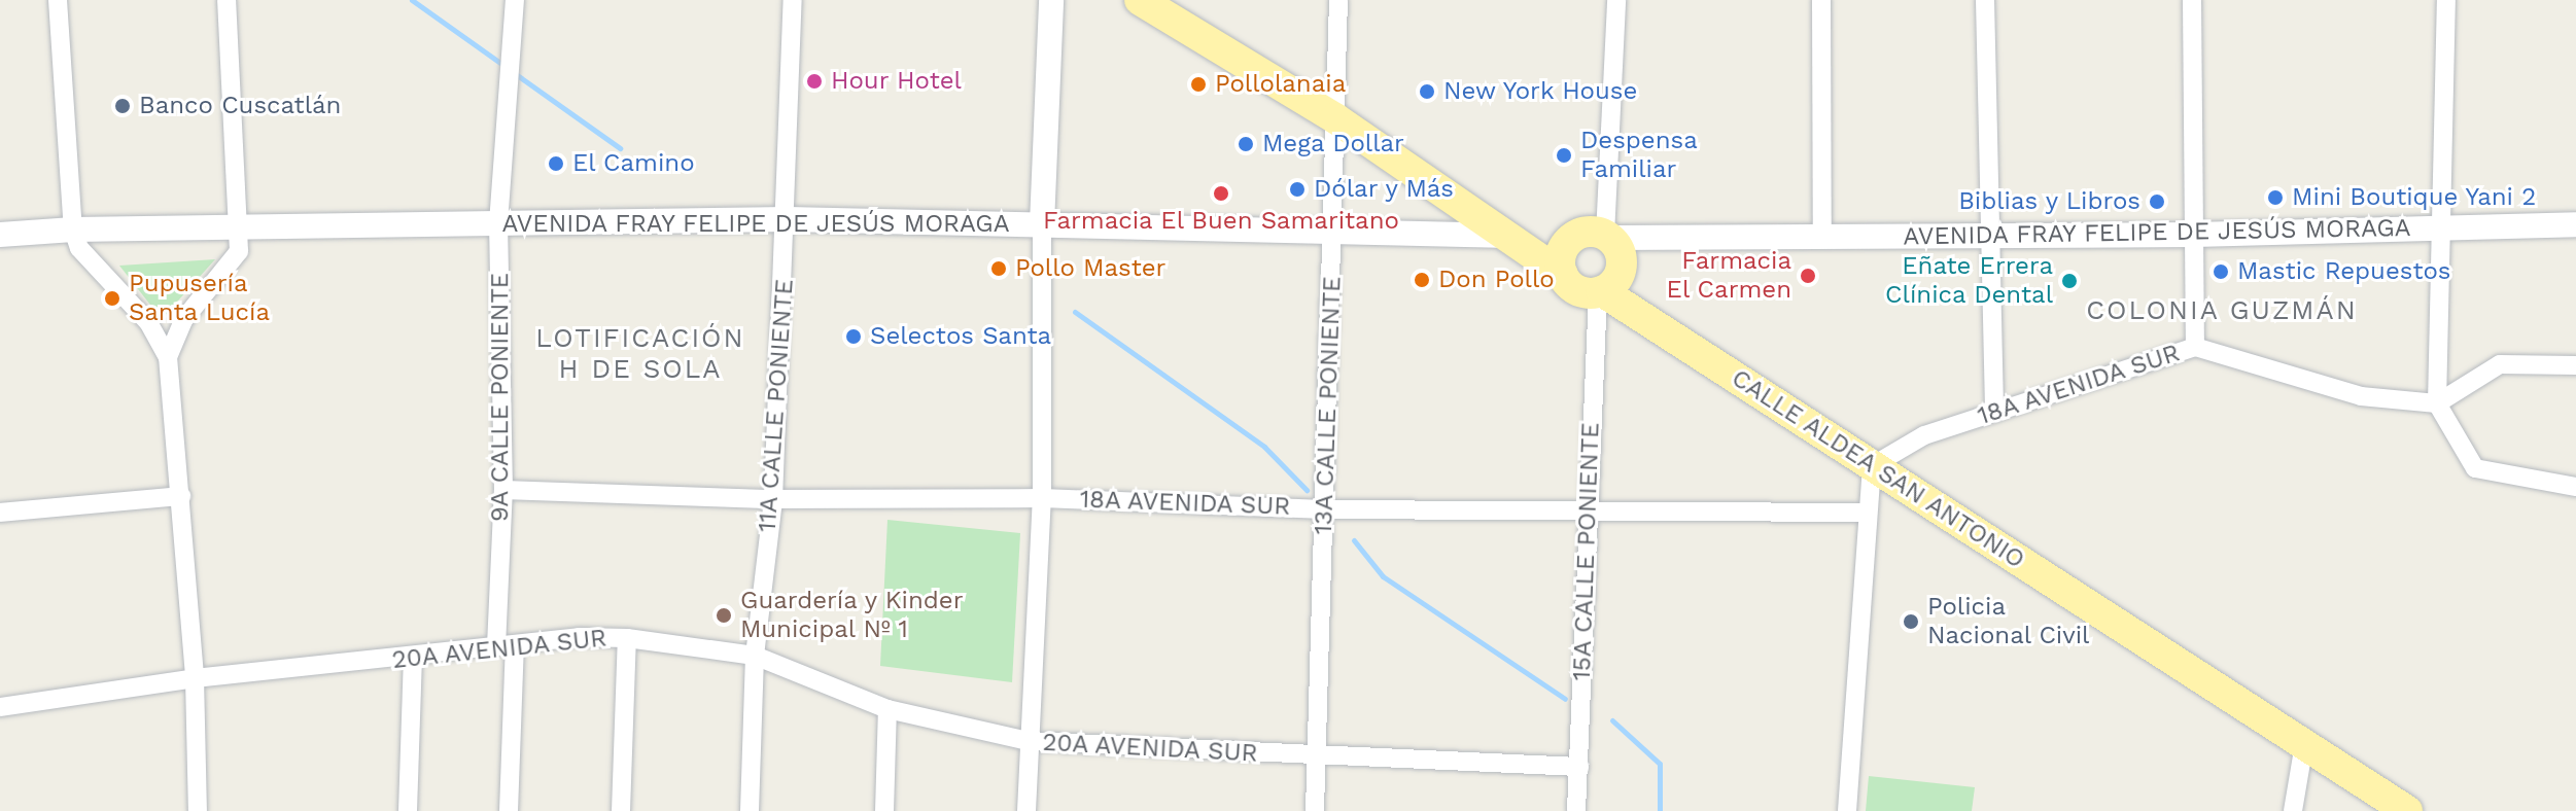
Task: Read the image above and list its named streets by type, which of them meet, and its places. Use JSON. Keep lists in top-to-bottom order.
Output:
{
  "streets": {
    "main road": ["CALLE ALDEA SAN ANTONIO"],
    "street": [
      "AVENIDA FRAY FELIPE DE JESÚS MORAGA",
      "18A AVENIDA SUR",
      "9A CALLE PONIENTE",
      "11A CALLE PONIENTE",
      "13A CALLE PONIENTE",
      "15A CALLE PONIENTE",
      "20A AVENIDA SUR"
    ]
  },
  "crossings": [
    ["AVENIDA FRAY FELIPE DE JESÚS MORAGA", "9A CALLE PONIENTE"],
    ["AVENIDA FRAY FELIPE DE JESÚS MORAGA", "11A CALLE PONIENTE"],
    ["AVENIDA FRAY FELIPE DE JESÚS MORAGA", "13A CALLE PONIENTE"],
    ["AVENIDA FRAY FELIPE DE JESÚS MORAGA", "CALLE ALDEA SAN ANTONIO"],
    ["AVENIDA FRAY FELIPE DE JESÚS MORAGA", "15A CALLE PONIENTE"],
    ["18A AVENIDA SUR", "9A CALLE PONIENTE"],
    ["18A AVENIDA SUR", "11A CALLE PONIENTE"],
    ["18A AVENIDA SUR", "13A CALLE PONIENTE"],
    ["18A AVENIDA SUR", "CALLE ALDEA SAN ANTONIO"],
    ["18A AVENIDA SUR", "15A CALLE PONIENTE"],
    ["9A CALLE PONIENTE", "20A AVENIDA SUR"],
    ["11A CALLE PONIENTE", "20A AVENIDA SUR"],
    ["13A CALLE PONIENTE", "20A AVENIDA SUR"],
    ["CALLE ALDEA SAN ANTONIO", "15A CALLE PONIENTE"],
    ["15A CALLE PONIENTE", "20A AVENIDA SUR"]
  ],
  "districts": ["COLONIA GUZMÁN", "LOTIFICACIÓN H DE SOLA"],
  "places": [
    "Hour Hotel",
    "Pollolanaia",
    "New York House",
    "Banco Cuscatlán",
    "Mega Dollar",
    "Despensa Familiar",
    "El Camino",
    "Dólar y Más",
    "Farmacia El Buen Samaritano",
    "Mini Boutique Yani 2",
    "Biblias y Libros",
    "Pollo Master",
    "Mastic Repuestos",
    "Farmacia El Carmen",
    "Don Pollo",
    "Eñate Errera Clínica Dental",
    "Pupusería Santa Lucía",
    "Selectos Santa",
    "Guardería y Kinder Municipal Nº 1",
    "Policia Nacional Civil"
  ]
}
